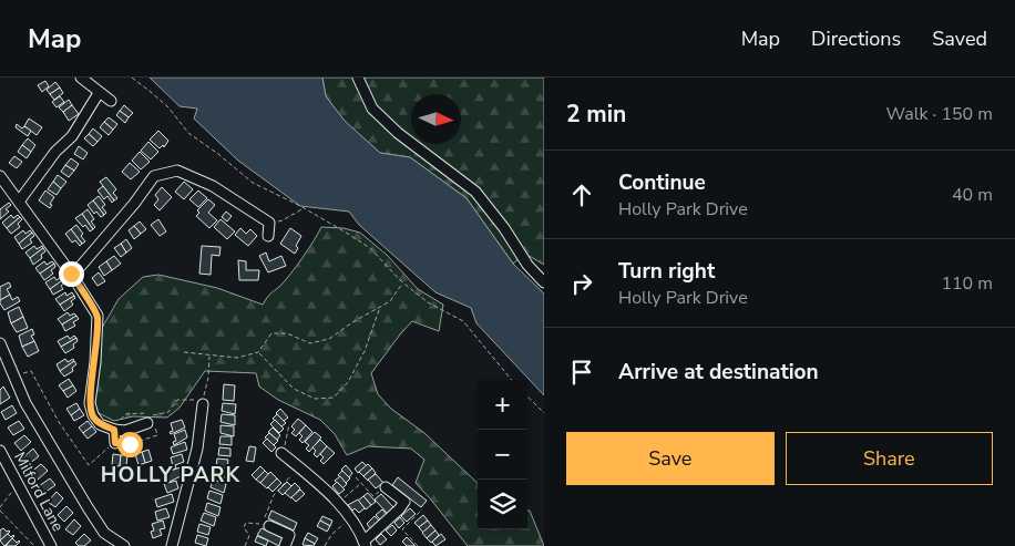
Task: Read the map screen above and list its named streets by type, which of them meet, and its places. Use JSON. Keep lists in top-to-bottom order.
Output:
{
  "streets": {
    "street": ["Milford Lane"]
  },
  "districts": ["HOLLY PARK"],
  "north": "right",
  "page": {
    "header": "Map",
    "nav": ["Map", "Directions", "Saved"],
    "heading": ["2 min", "Walk · 150 m"],
    "list": [
      ["Continue", "Holly Park Drive", "40 m"],
      ["Turn right", "Holly Park Drive", "110 m"],
      "Arrive at destination"
    ],
    "map_buttons": ["+", "−"],
    "buttons": ["Save", "Share"]
  }
}
